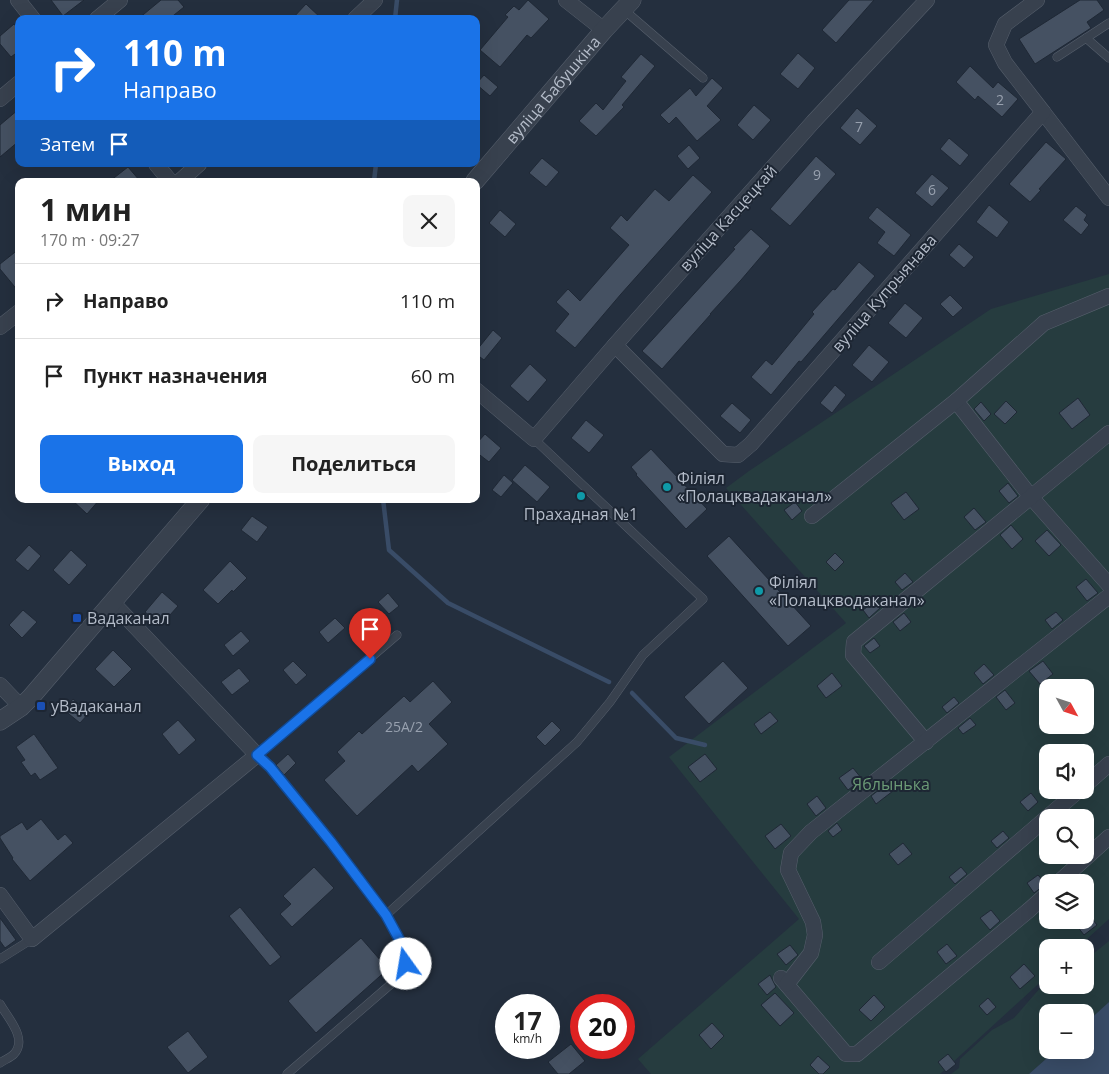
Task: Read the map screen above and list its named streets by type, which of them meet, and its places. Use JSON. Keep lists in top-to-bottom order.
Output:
{
  "streets": {
    "street": ["вуліца Бабушкіна", "вуліца Касцецкай", "вуліца Купрыянава"]
  },
  "crossings": [
    ["вуліца Касцецкай", "вуліца Купрыянава"]
  ],
  "parks": ["Яблынька"],
  "places": {
    "other": ["Філіял «Полацквадаканал»", "Прахадная №1", "Філіял «Полацкводаканал»"],
    "transit": ["Вадаканал", "уВадаканал"]
  },
  "house_numbers": [
    "2",
    "7",
    "9",
    "6",
    "25А/2"
  ],
  "north": "bottom right",
  "page": {
    "turn": ["110 m", "Направо"],
    "then": "Затем",
    "heading": ["1 мин", "170 m · 09:27"],
    "list": [
      {
        "name": "Направо",
        "value": "110 m"
      },
      {
        "name": "Пункт назначения",
        "value": "60 m"
      }
    ],
    "buttons": ["Выход", "Поделиться"],
    "map_buttons": ["+", "−"],
    "speed": "17 km/h",
    "limit": "20"
  }
}
